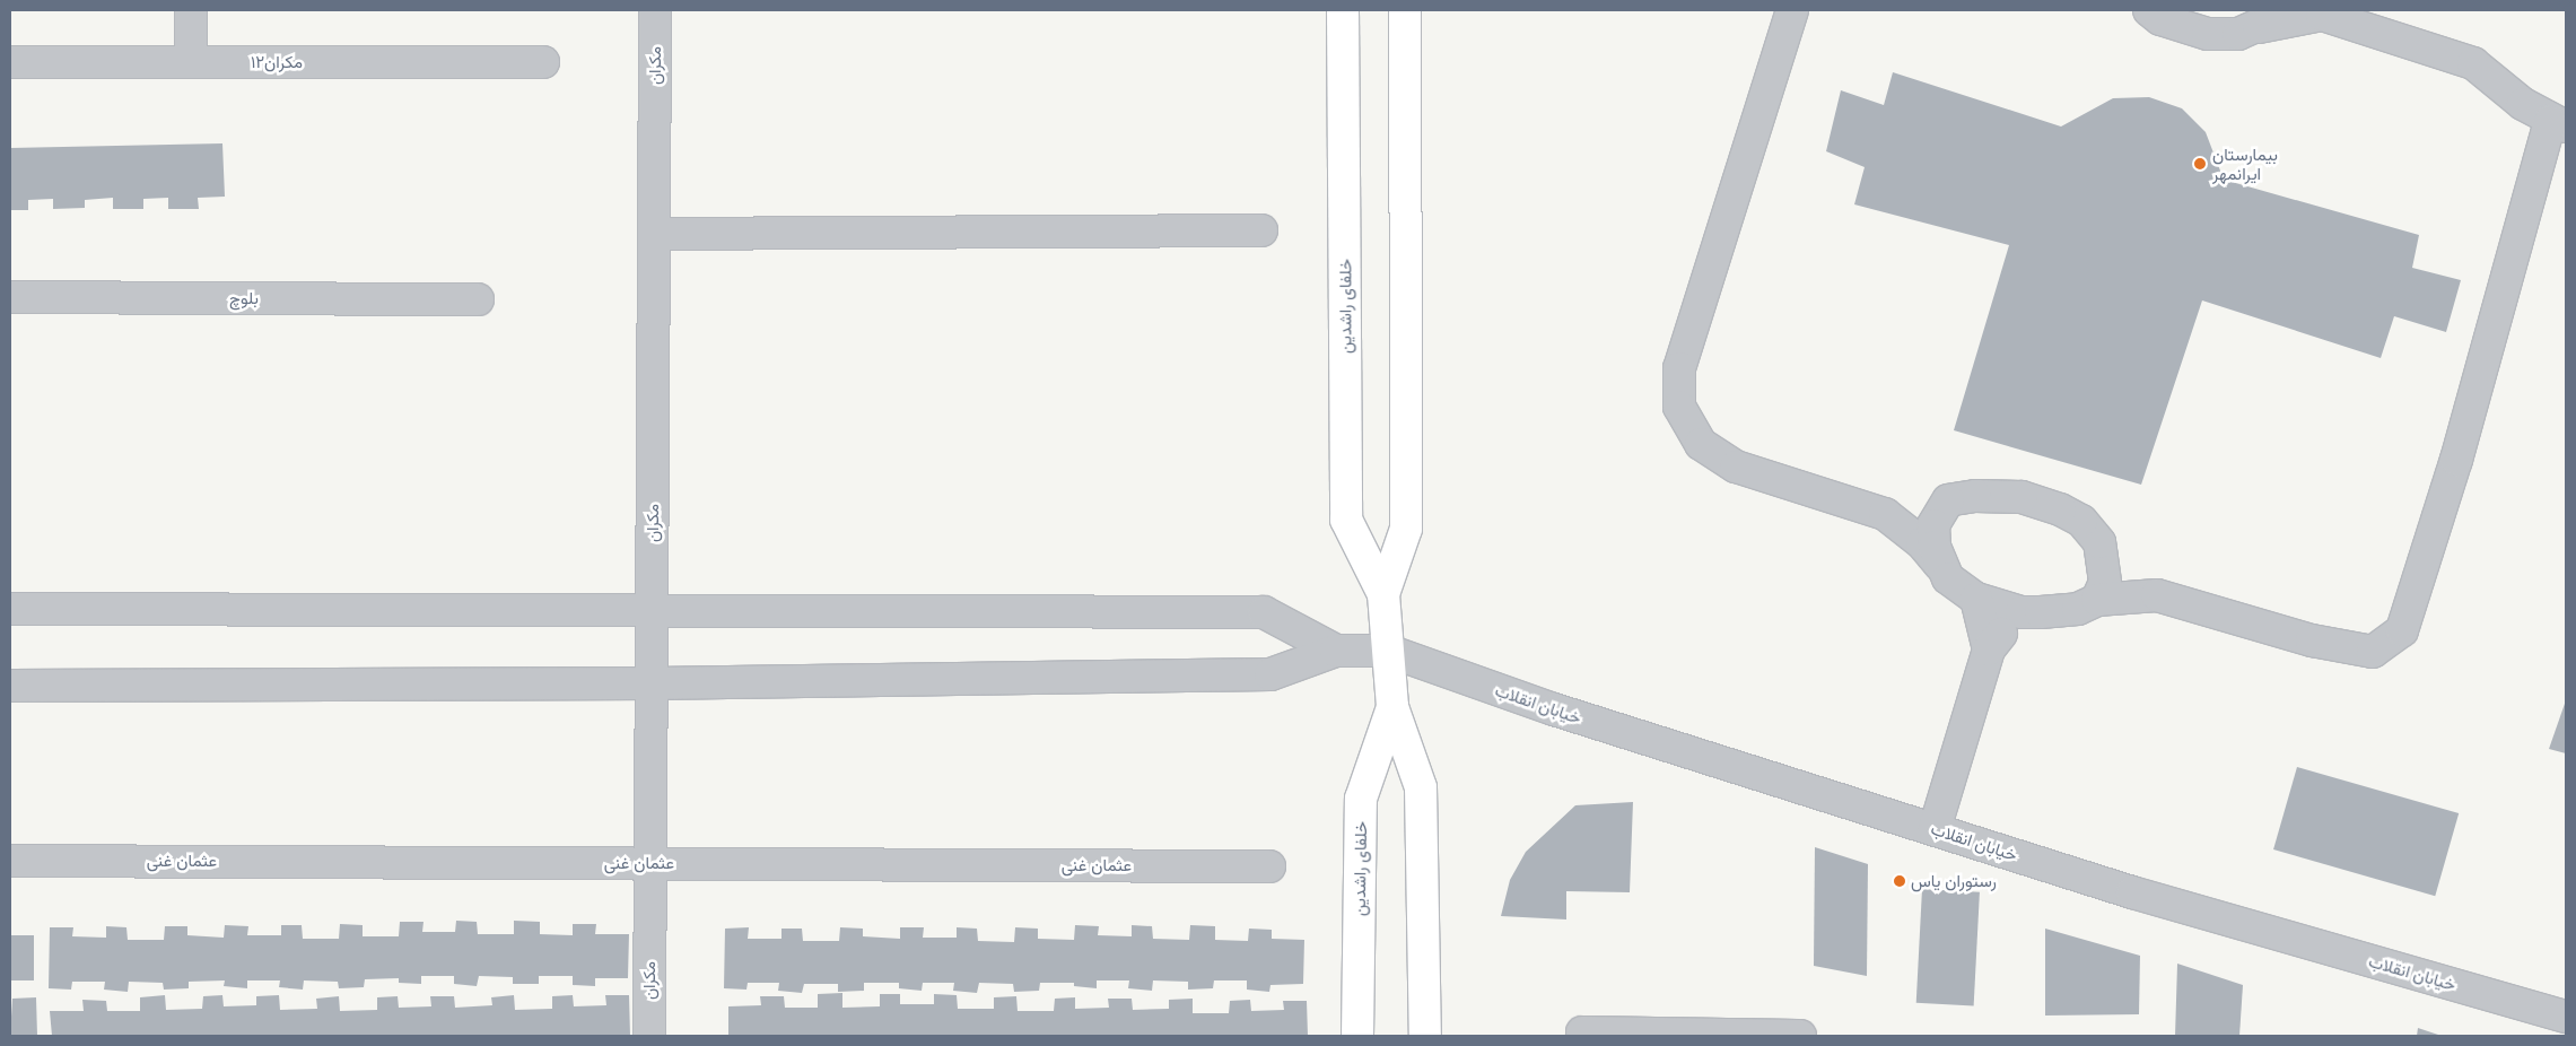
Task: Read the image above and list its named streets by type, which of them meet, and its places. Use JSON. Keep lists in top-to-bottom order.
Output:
{
  "streets": {
    "main road": ["خلفای راشدین"],
    "street": [
      "مکران۱۲",
      "مکران",
      "بلوچ",
      "خیابان انقلاب",
      "عثمان غنی"
    ]
  },
  "crossings": [
    ["مکران", "عثمان غنی"],
    ["خلفای راشدین", "خیابان انقلاب"]
  ],
  "places": ["بیمارستان ایرانمهر", "رستوران یاس"]
}
